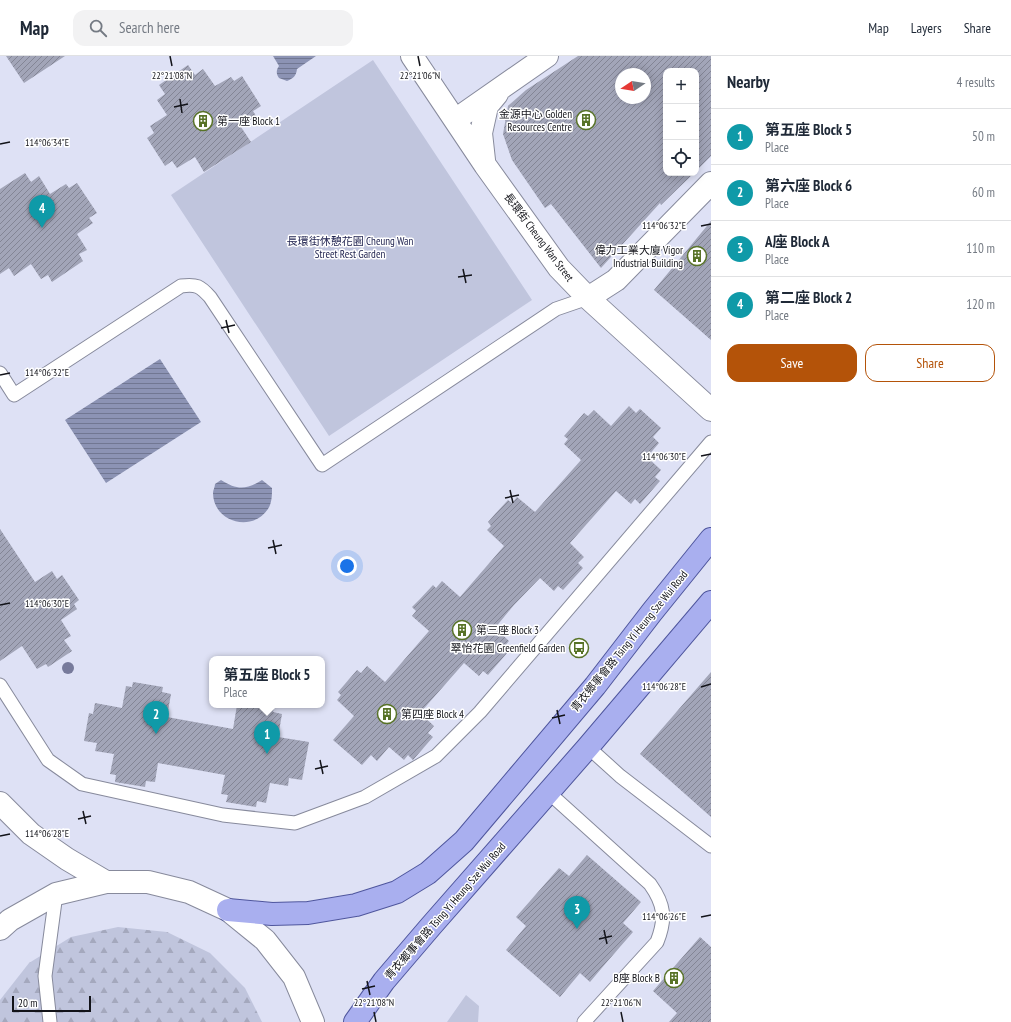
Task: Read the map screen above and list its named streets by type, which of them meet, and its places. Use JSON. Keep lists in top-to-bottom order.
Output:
{
  "streets": {
    "main road": ["青衣鄉事會路 Tsing Yi Heung Sze Wui Road"],
    "street": ["長環街 Cheung Wan Street"]
  },
  "parks": ["長環街休憩花園 Cheung Wan Street Rest Garden"],
  "places": {
    "building": [
      "金源中心 Golden Resources Centre",
      "第一座 Block 1",
      "偉力工業大廈 Vigor Industrial Building",
      "第三座 Block 3",
      "第四座 Block 4",
      "B座 Block B"
    ],
    "bus stop": ["翠怡花園 Greenfield Garden"]
  },
  "scale_bar": "20 m",
  "north": "left",
  "page": {
    "header": "Map",
    "search": "Search here",
    "nav": ["Map", "Layers", "Share"],
    "heading": ["Nearby", "4 results"],
    "map_buttons": ["+", "−"],
    "list": [
      {
        "mark": "1",
        "name": "第五座 Block 5",
        "note": "Place",
        "value": "50 m"
      },
      {
        "mark": "2",
        "name": "第六座 Block 6",
        "note": "Place",
        "value": "60 m"
      },
      {
        "mark": "3",
        "name": "A座 Block A",
        "note": "Place",
        "value": "110 m"
      },
      {
        "mark": "4",
        "name": "第二座 Block 2",
        "note": "Place",
        "value": "120 m"
      }
    ],
    "pins": [
      "4",
      "2",
      "1",
      "3"
    ],
    "buttons": ["Save", "Share"],
    "popup": ["第五座 Block 5", "Place"],
    "scale": "20 m"
  },
  "coordinates": [
    "22°21'08\"N",
    "22°21'06\"N",
    "114°06'34\"E",
    "114°06'32\"E",
    "114°06'30\"E",
    "114°06'28\"E",
    "114°06'26\"E"
  ]
}
